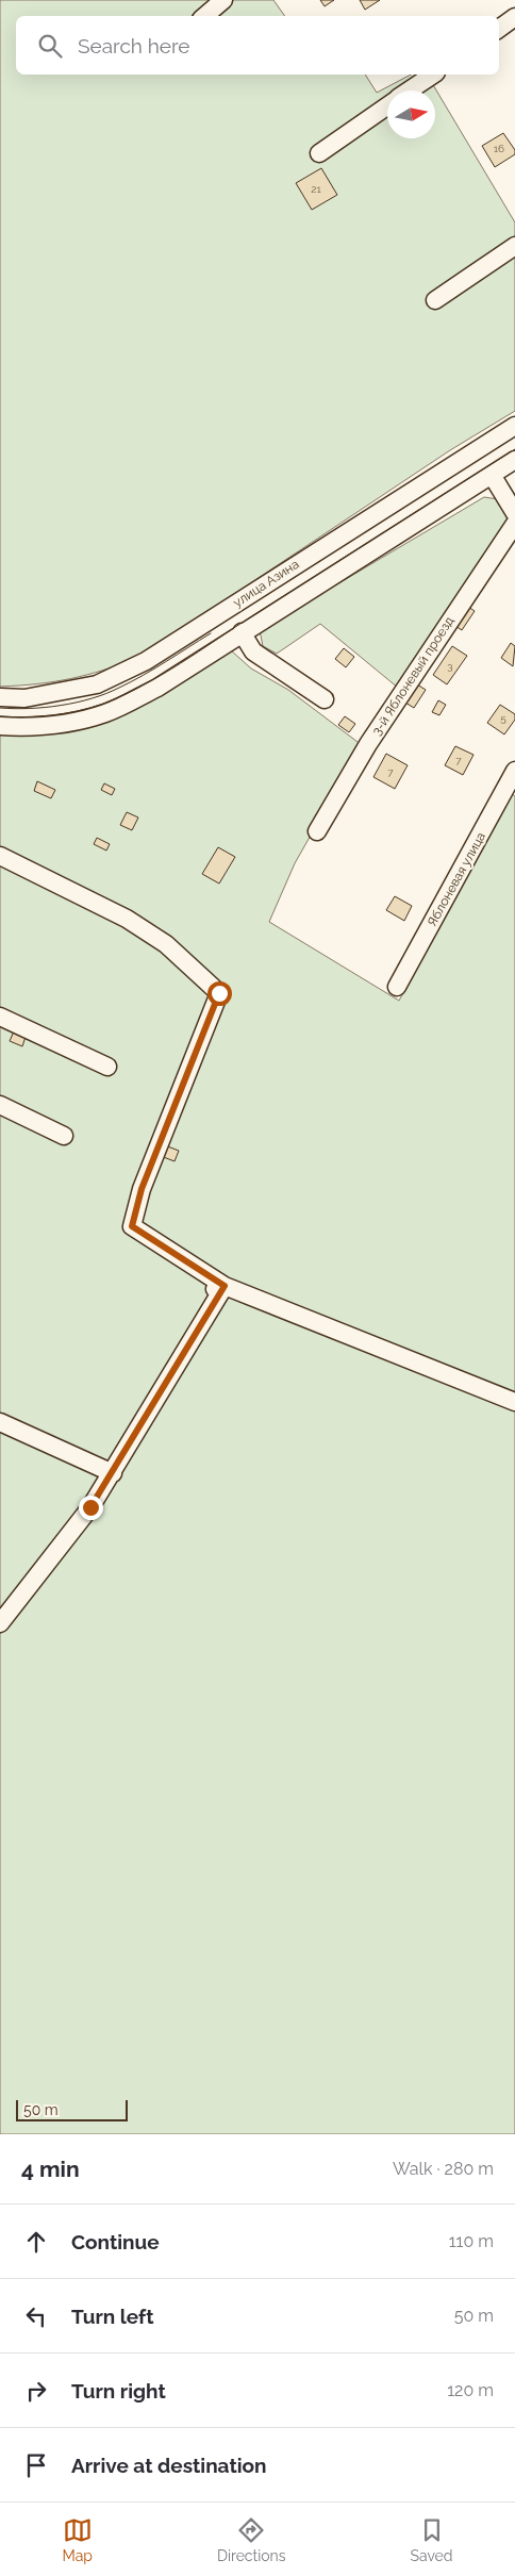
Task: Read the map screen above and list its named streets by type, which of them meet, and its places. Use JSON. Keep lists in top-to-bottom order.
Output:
{
  "streets": {
    "street": ["улица Азина", "3-й Яблоневый проезд", "Яблоневая улица"]
  },
  "house_numbers": [
    "16",
    "21",
    "3",
    "5",
    "7",
    "7"
  ],
  "scale_bar": "50 m",
  "north": "right",
  "page": {
    "search": "Search here",
    "scale": "50 m",
    "heading": ["4 min", "Walk · 280 m"],
    "list": [
      ["Continue", "110 m"],
      ["Turn left", "50 m"],
      ["Turn right", "120 m"],
      "Arrive at destination"
    ],
    "nav": ["Map", "Directions", "Saved"]
  }
}
